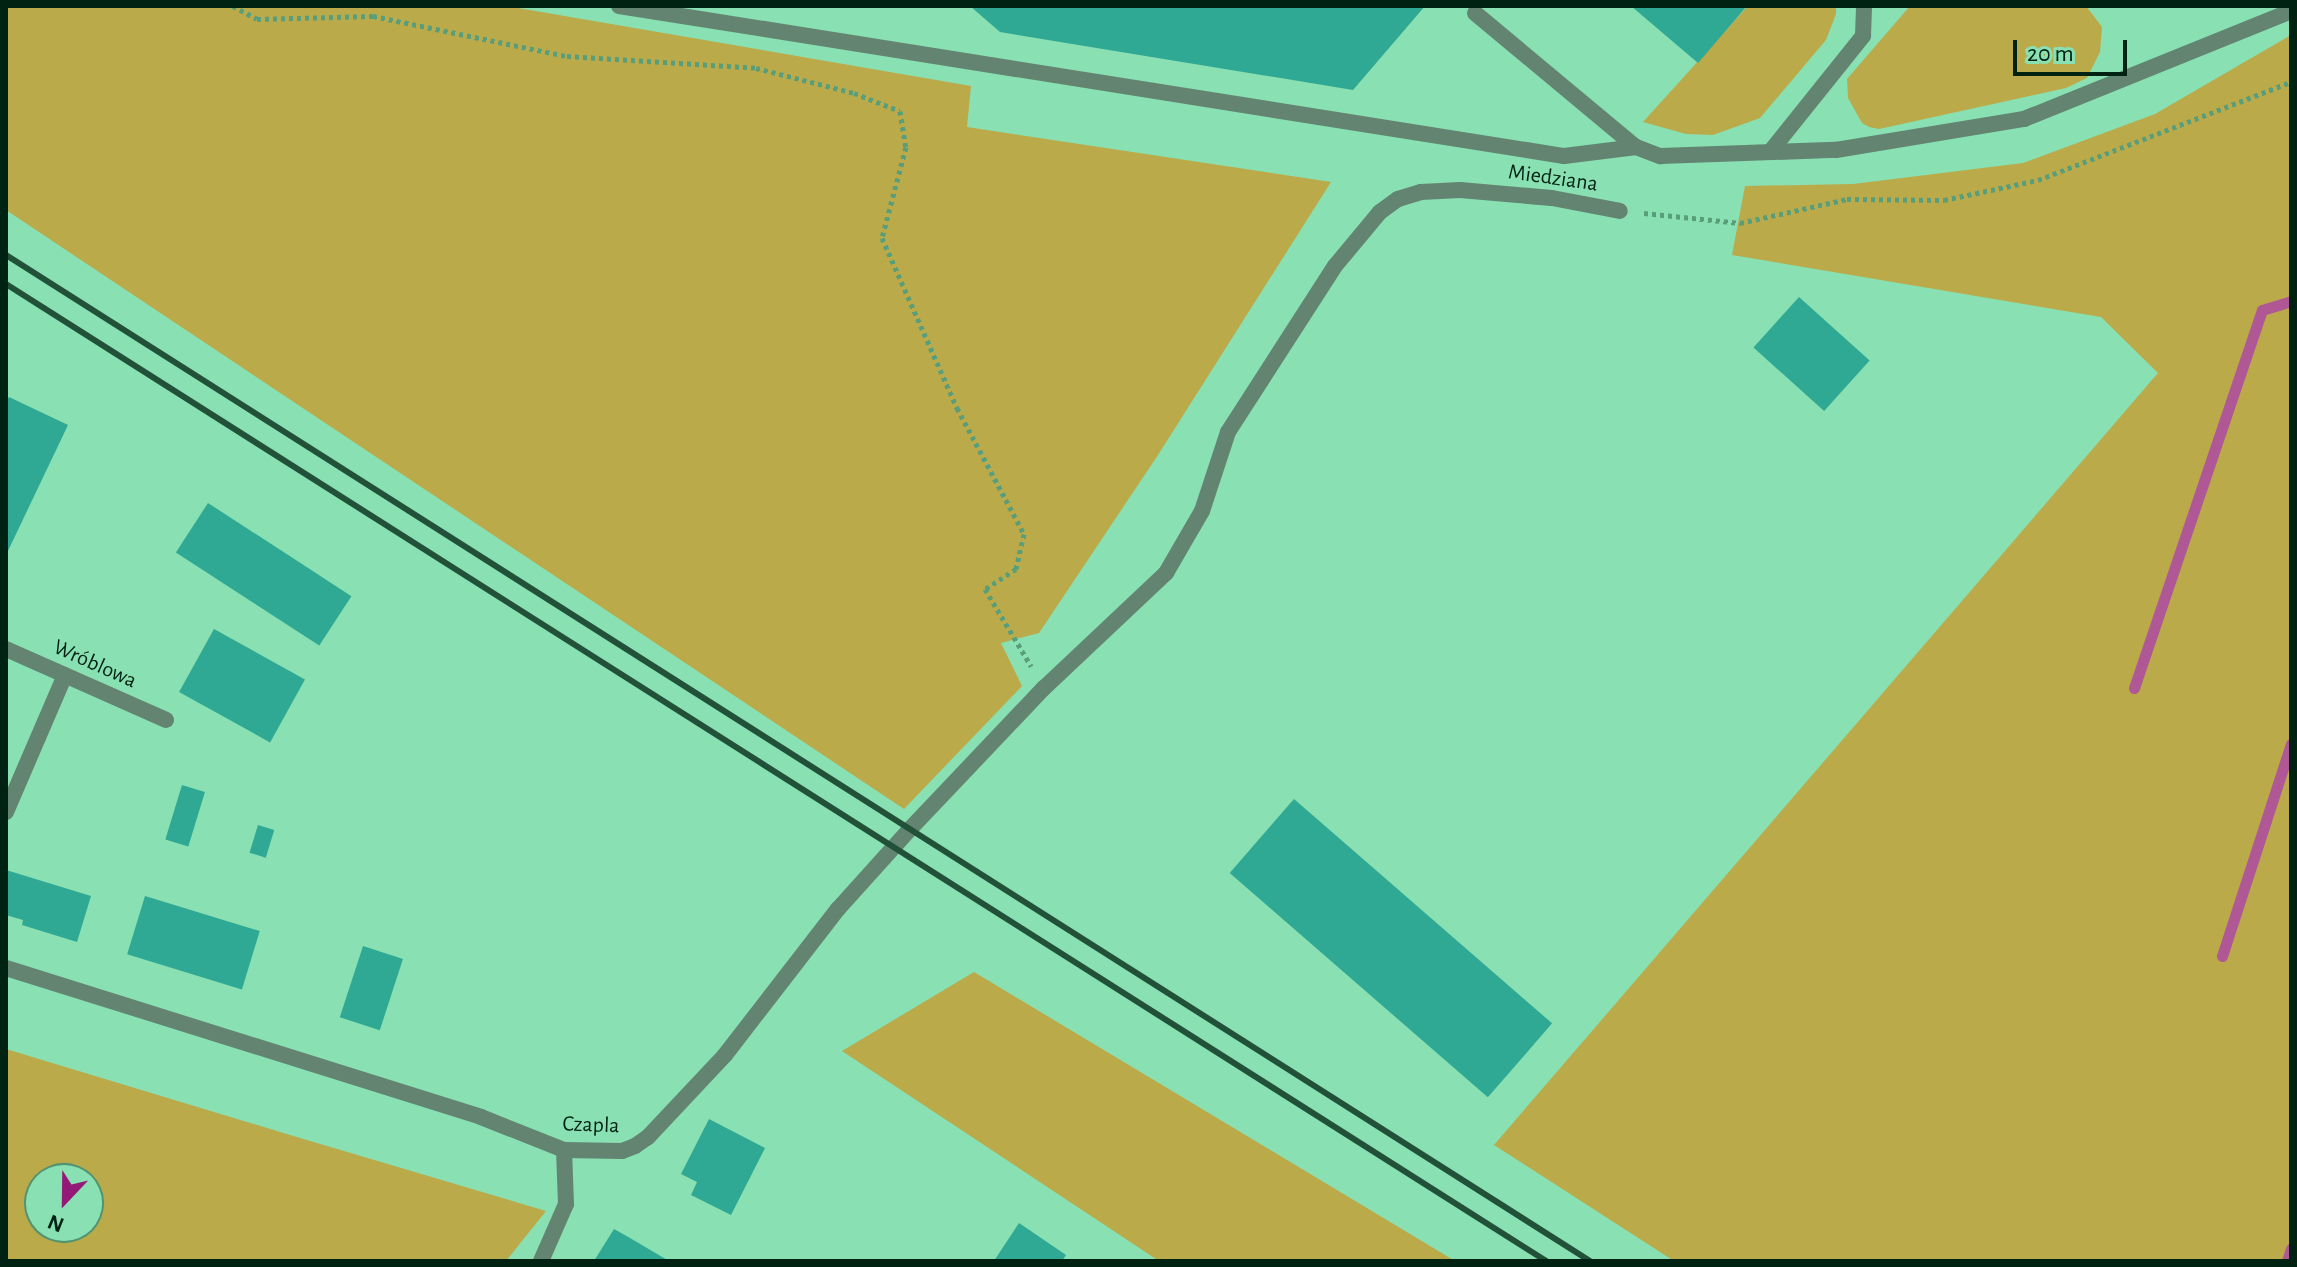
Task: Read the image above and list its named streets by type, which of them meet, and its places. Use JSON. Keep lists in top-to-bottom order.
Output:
{
  "streets": {
    "street": ["Miedziana", "Wróblowa", "Czapla"]
  },
  "crossings": [
    ["Miedziana", "Czapla"]
  ],
  "scale_bar": "20 m",
  "north": "bottom"
}
